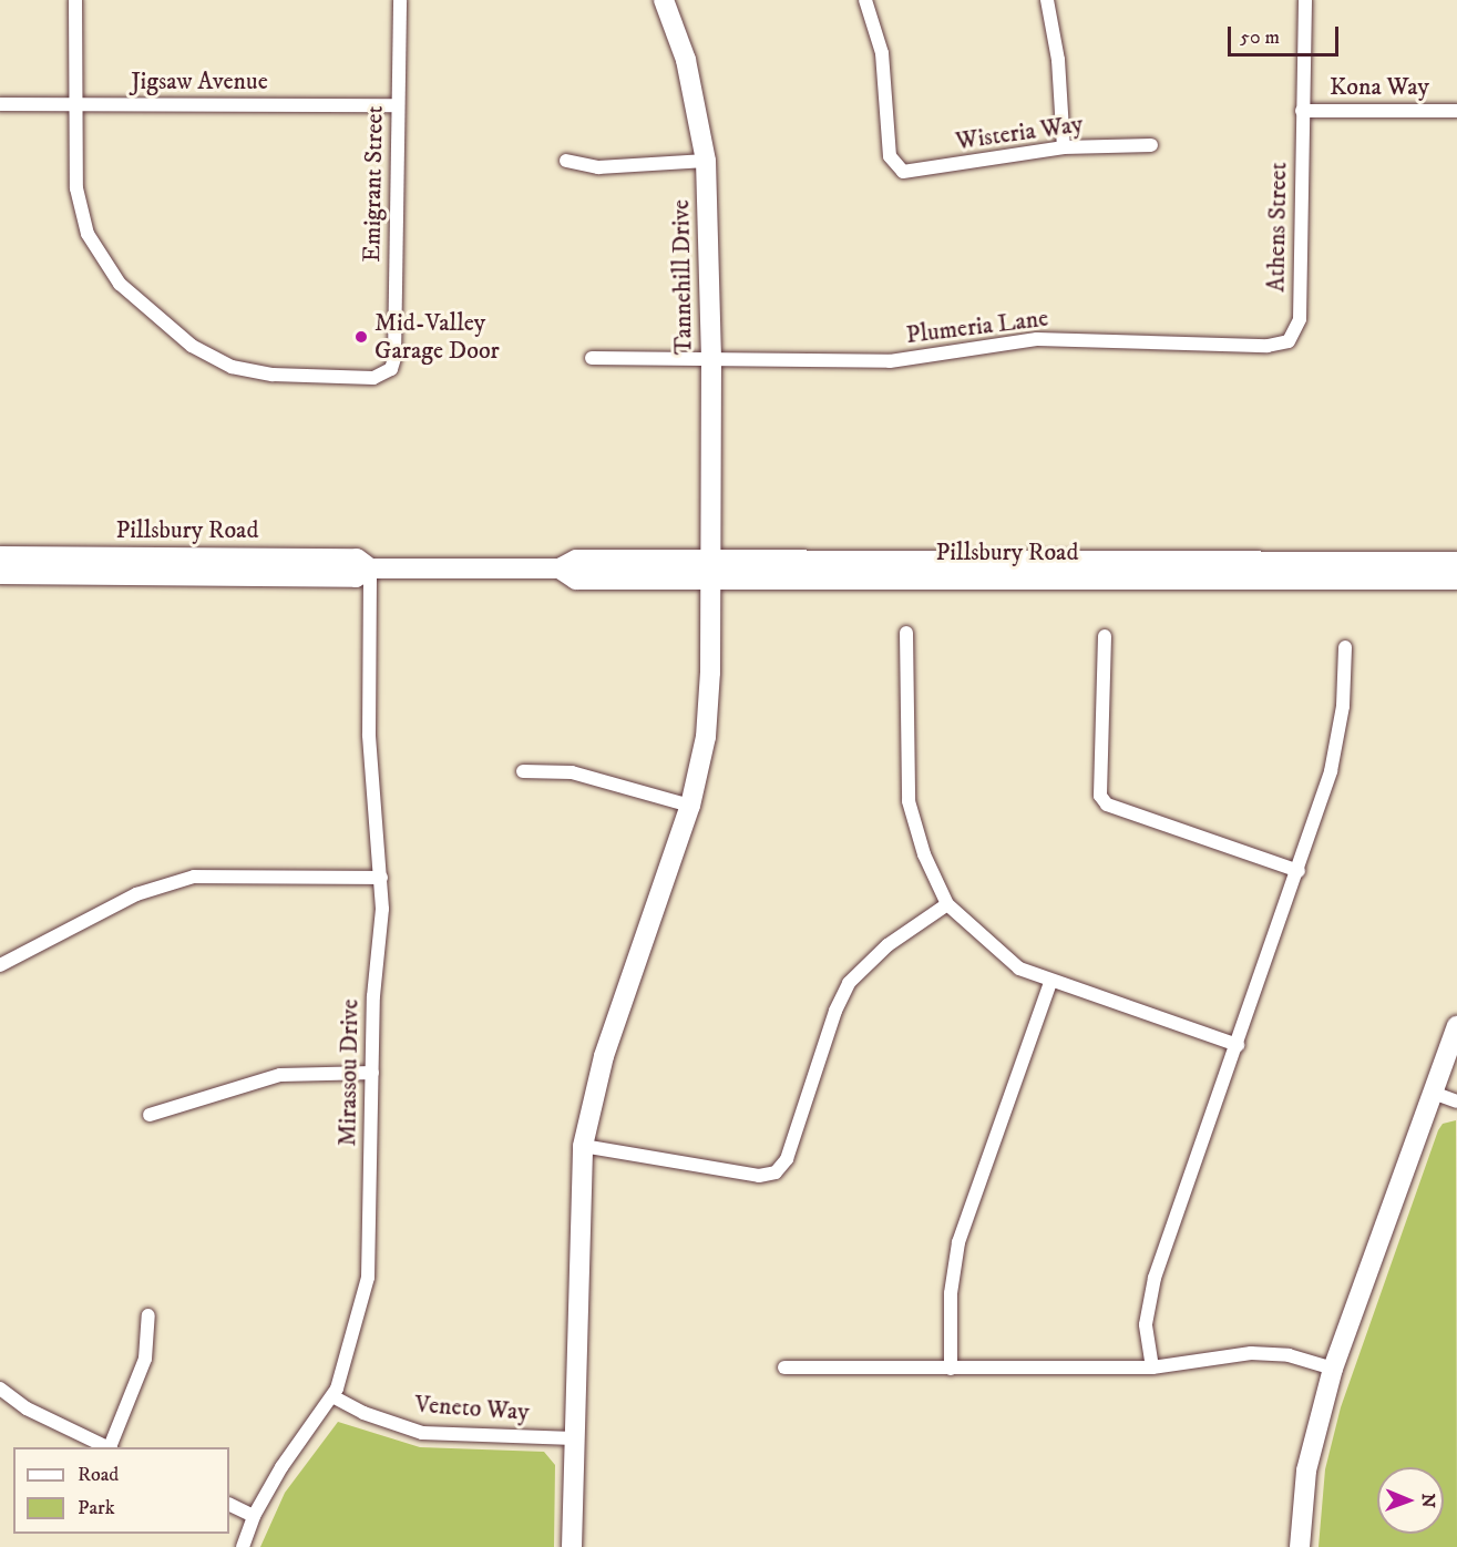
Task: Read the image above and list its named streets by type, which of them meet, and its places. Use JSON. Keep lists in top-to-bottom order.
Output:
{
  "streets": {
    "street": [
      "Jigsaw Avenue",
      "Kona Way",
      "Wisteria Way",
      "Emigrant Street",
      "Athens Street",
      "Tannehill Drive",
      "Plumeria Lane",
      "Pillsbury Road",
      "Mirassou Drive",
      "Veneto Way"
    ]
  },
  "crossings": [
    ["Jigsaw Avenue", "Emigrant Street"],
    ["Kona Way", "Athens Street"],
    ["Athens Street", "Plumeria Lane"],
    ["Tannehill Drive", "Plumeria Lane"],
    ["Tannehill Drive", "Pillsbury Road"],
    ["Tannehill Drive", "Veneto Way"],
    ["Pillsbury Road", "Mirassou Drive"],
    ["Mirassou Drive", "Veneto Way"]
  ],
  "places": ["Mid-Valley Garage Door"],
  "legend": ["Road", "Park"],
  "scale_bar": "50 m",
  "north": "right"
}
